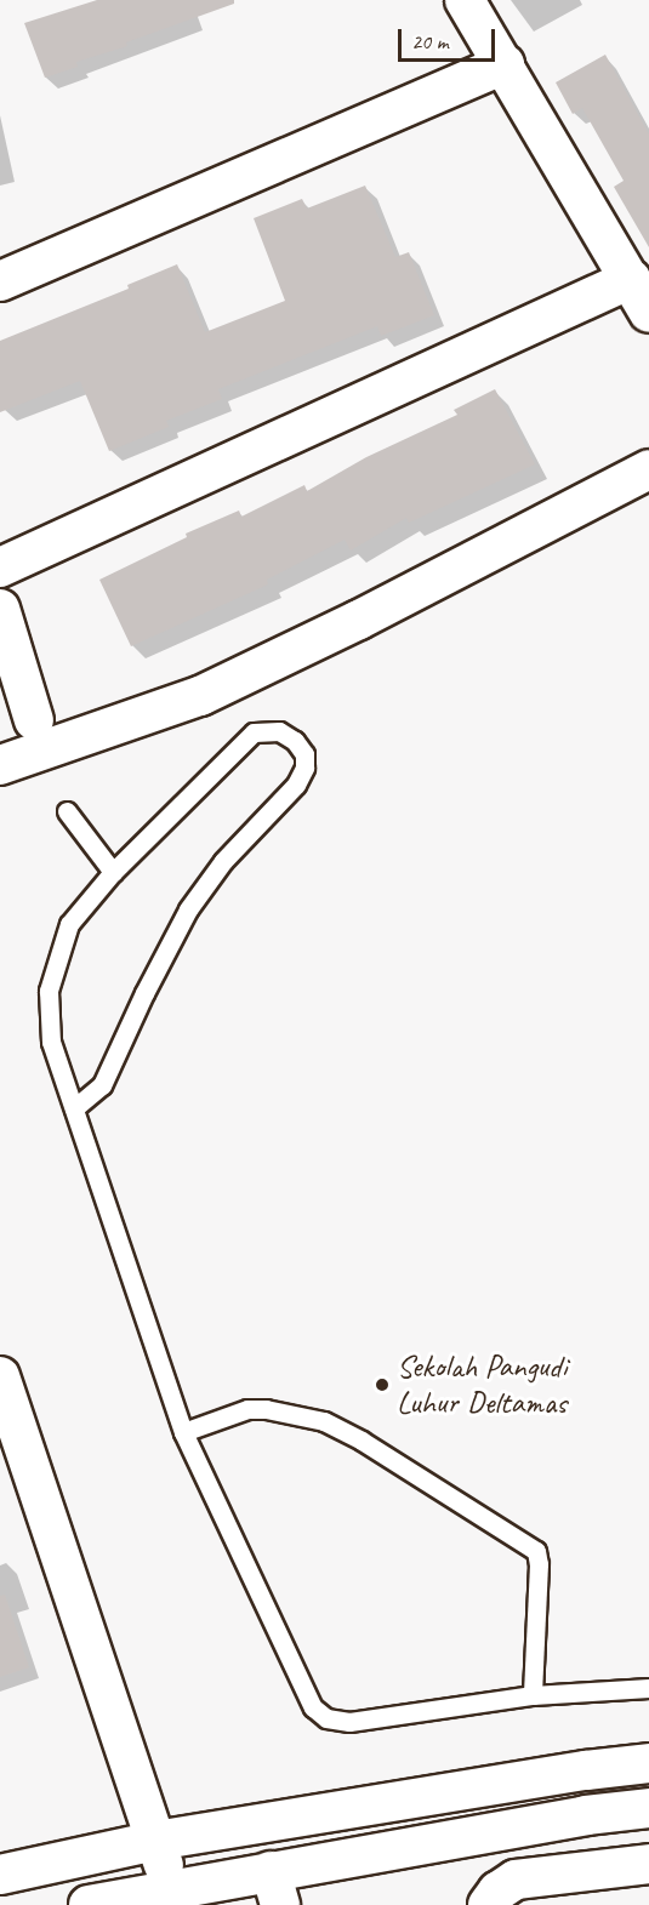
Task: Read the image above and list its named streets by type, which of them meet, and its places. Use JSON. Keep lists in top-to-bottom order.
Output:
{
  "places": ["Sekolah Pangudi Luhur Deltamas"],
  "scale_bar": "20 m"
}
